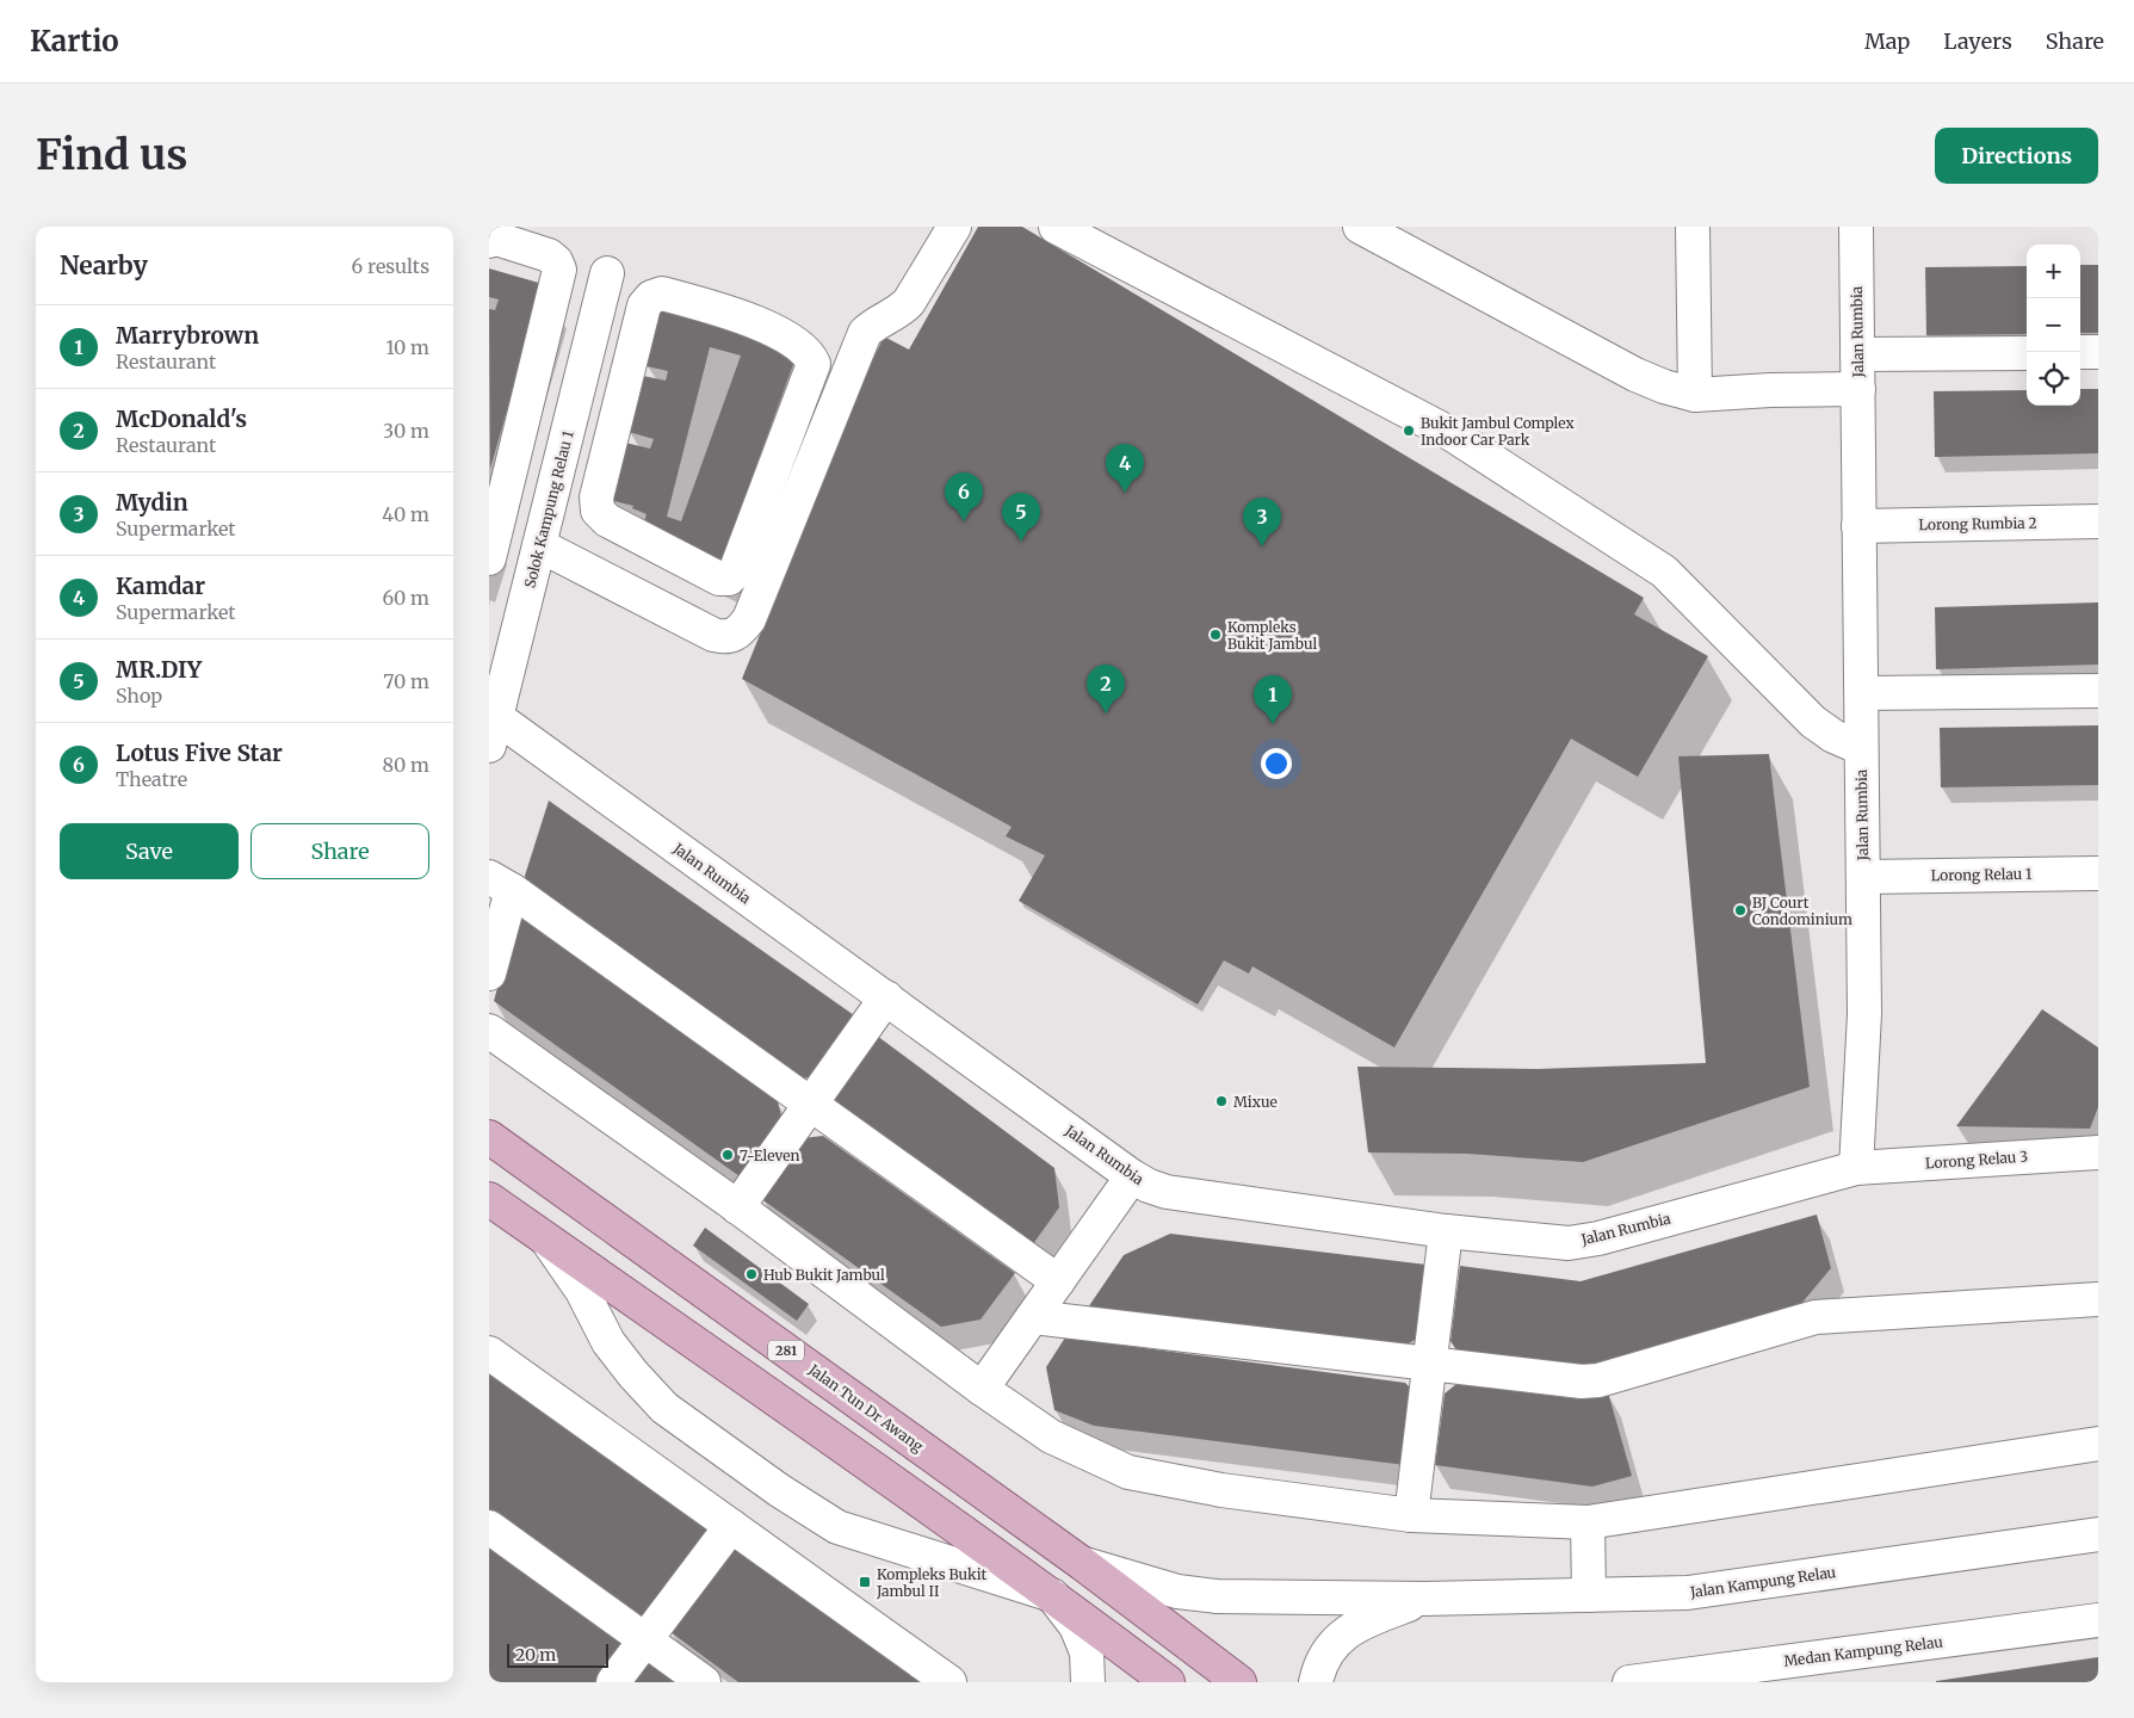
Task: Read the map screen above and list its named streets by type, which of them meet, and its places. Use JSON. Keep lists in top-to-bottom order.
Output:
{
  "streets": {
    "main road": ["281", "Jalan Tun Dr Awang"],
    "street": [
      "Jalan Rumbia",
      "Solok Kampung Relau 1",
      "Lorong Rumbia 2",
      "Lorong Relau 1",
      "Lorong Relau 3",
      "Jalan Kampung Relau",
      "Medan Kampung Relau"
    ]
  },
  "crossings": [
    ["Jalan Rumbia", "Solok Kampung Relau 1"],
    ["Jalan Rumbia", "Lorong Rumbia 2"],
    ["Jalan Rumbia", "Lorong Relau 1"],
    ["Jalan Rumbia", "Lorong Relau 3"],
    ["Jalan Tun Dr Awang", "Jalan Kampung Relau"]
  ],
  "places": {
    "other": [
      "Bukit Jambul Complex Indoor Car Park",
      "Kompleks Bukit Jambul",
      "BJ Court Condominium",
      "Mixue",
      "7-Eleven",
      "Hub Bukit Jambul"
    ],
    "transit": ["Kompleks Bukit Jambul II"]
  },
  "scale_bar": "20 m",
  "page": {
    "header": "Kartio",
    "nav": ["Map", "Layers", "Share"],
    "buttons": [
      "Directions",
      ["Save", "Share"]
    ],
    "title": "Find us",
    "heading": ["Nearby", "6 results"],
    "map_buttons": ["+", "−"],
    "list": [
      {
        "mark": "1",
        "name": "Marrybrown",
        "note": "Restaurant",
        "value": "10 m"
      },
      {
        "mark": "2",
        "name": "McDonald's",
        "note": "Restaurant",
        "value": "30 m"
      },
      {
        "mark": "3",
        "name": "Mydin",
        "note": "Supermarket",
        "value": "40 m"
      },
      {
        "mark": "4",
        "name": "Kamdar",
        "note": "Supermarket",
        "value": "60 m"
      },
      {
        "mark": "5",
        "name": "MR.DIY",
        "note": "Shop",
        "value": "70 m"
      },
      {
        "mark": "6",
        "name": "Lotus Five Star",
        "note": "Theatre",
        "value": "80 m"
      }
    ],
    "pins": [
      "4",
      "6",
      "5",
      "3",
      "2",
      "1"
    ],
    "scale": "20 m"
  }
}
